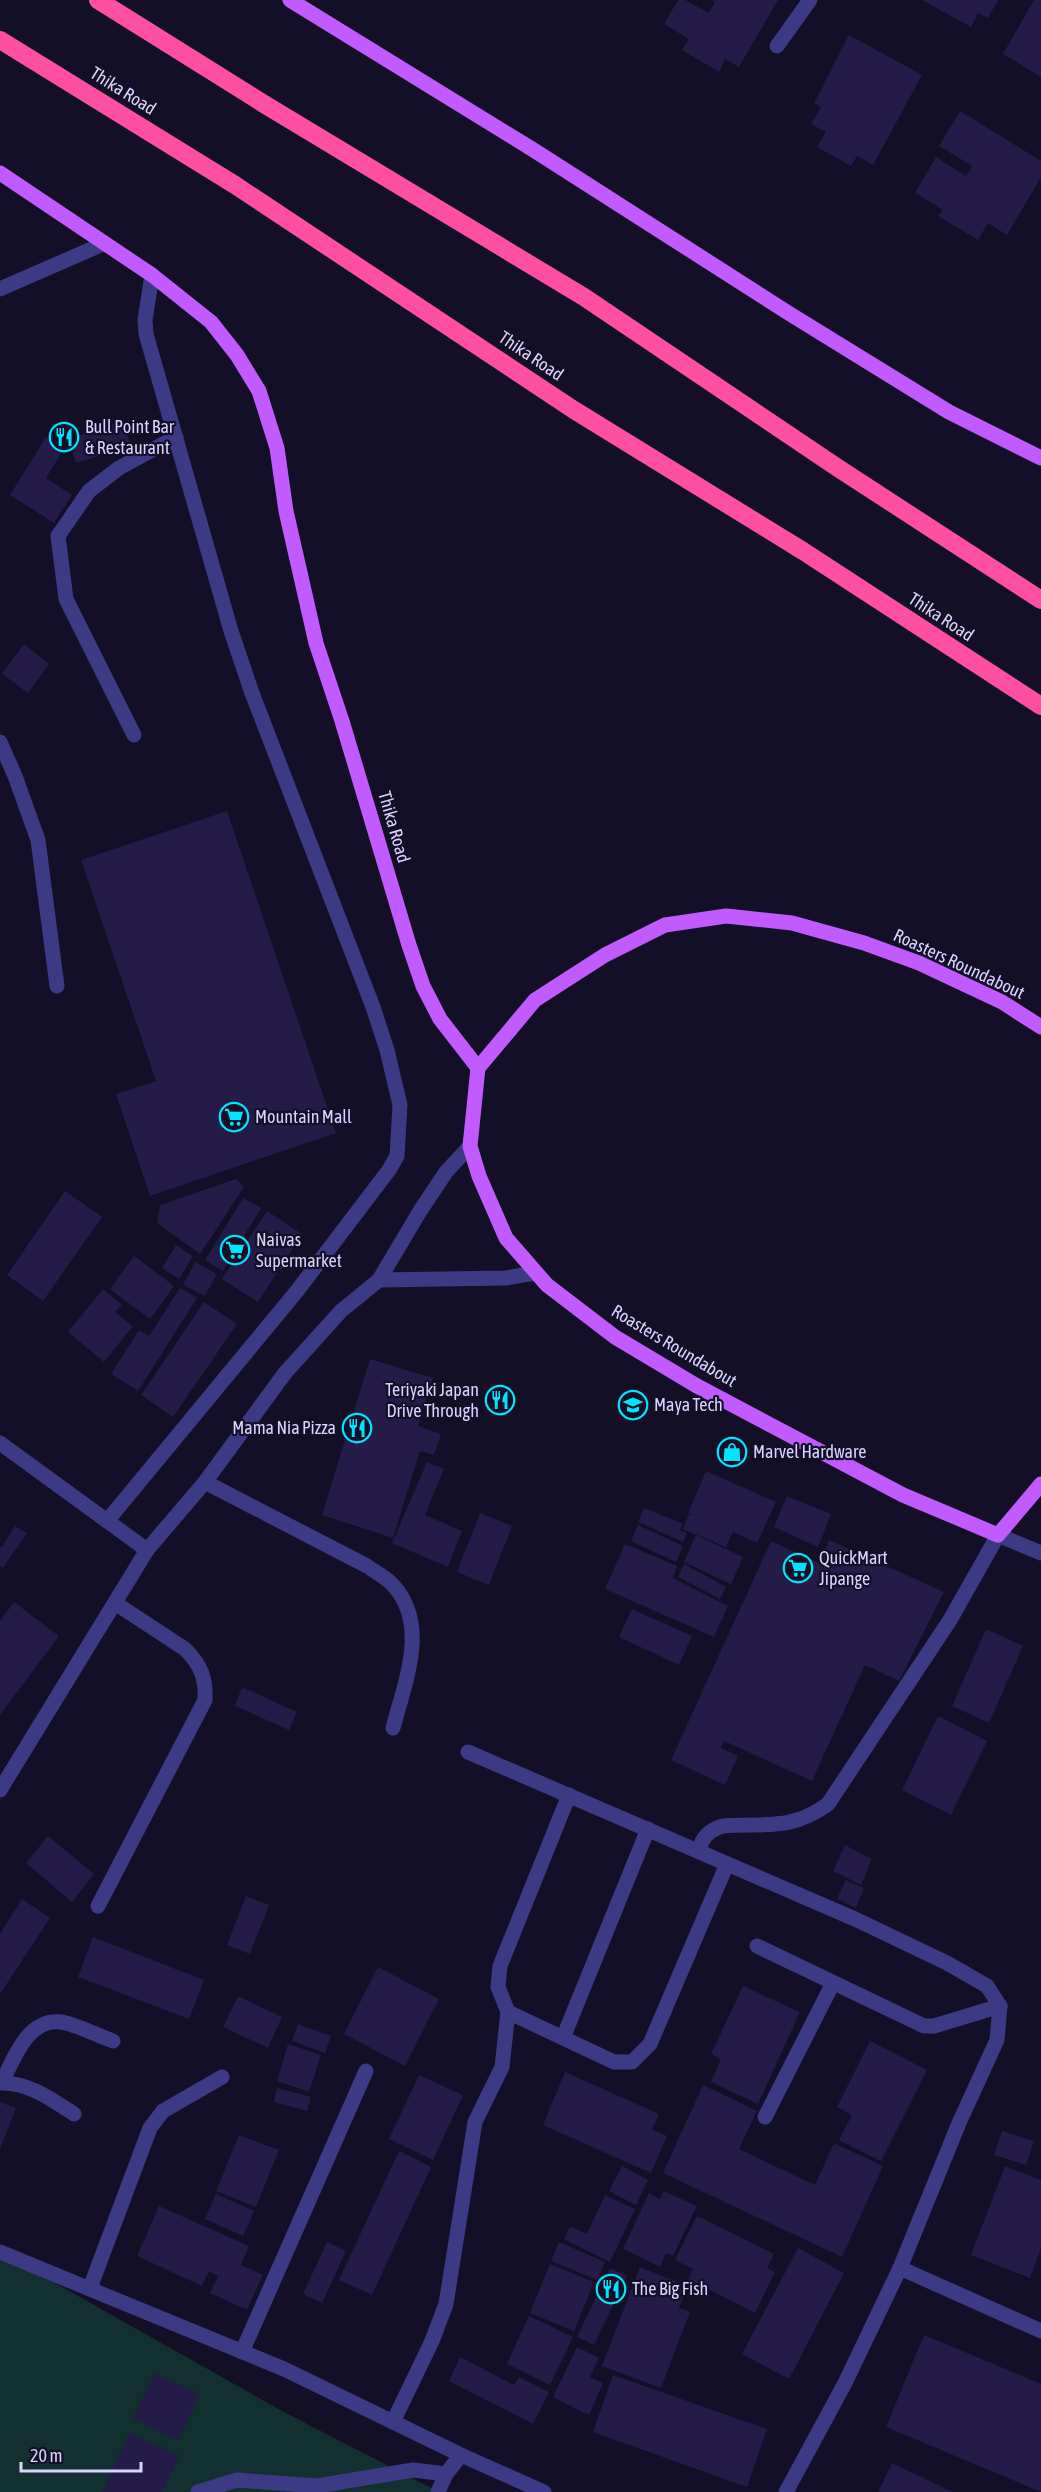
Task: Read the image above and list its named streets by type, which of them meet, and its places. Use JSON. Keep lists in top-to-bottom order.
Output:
{
  "streets": {
    "highway": ["Thika Road"],
    "main road": ["Roasters Roundabout"]
  },
  "crossings": [
    ["Thika Road", "Roasters Roundabout"]
  ],
  "places": {
    "restaurant": [
      "Bull Point Bar & Restaurant",
      "Teriyaki Japan Drive Through",
      "Mama Nia Pizza",
      "The Big Fish"
    ],
    "supermarket": ["Mountain Mall", "Naivas Supermarket", "QuickMart Jipange"],
    "school or university": ["Maya Tech"],
    "shop": ["Marvel Hardware"]
  },
  "scale_bar": "20 m"
}
